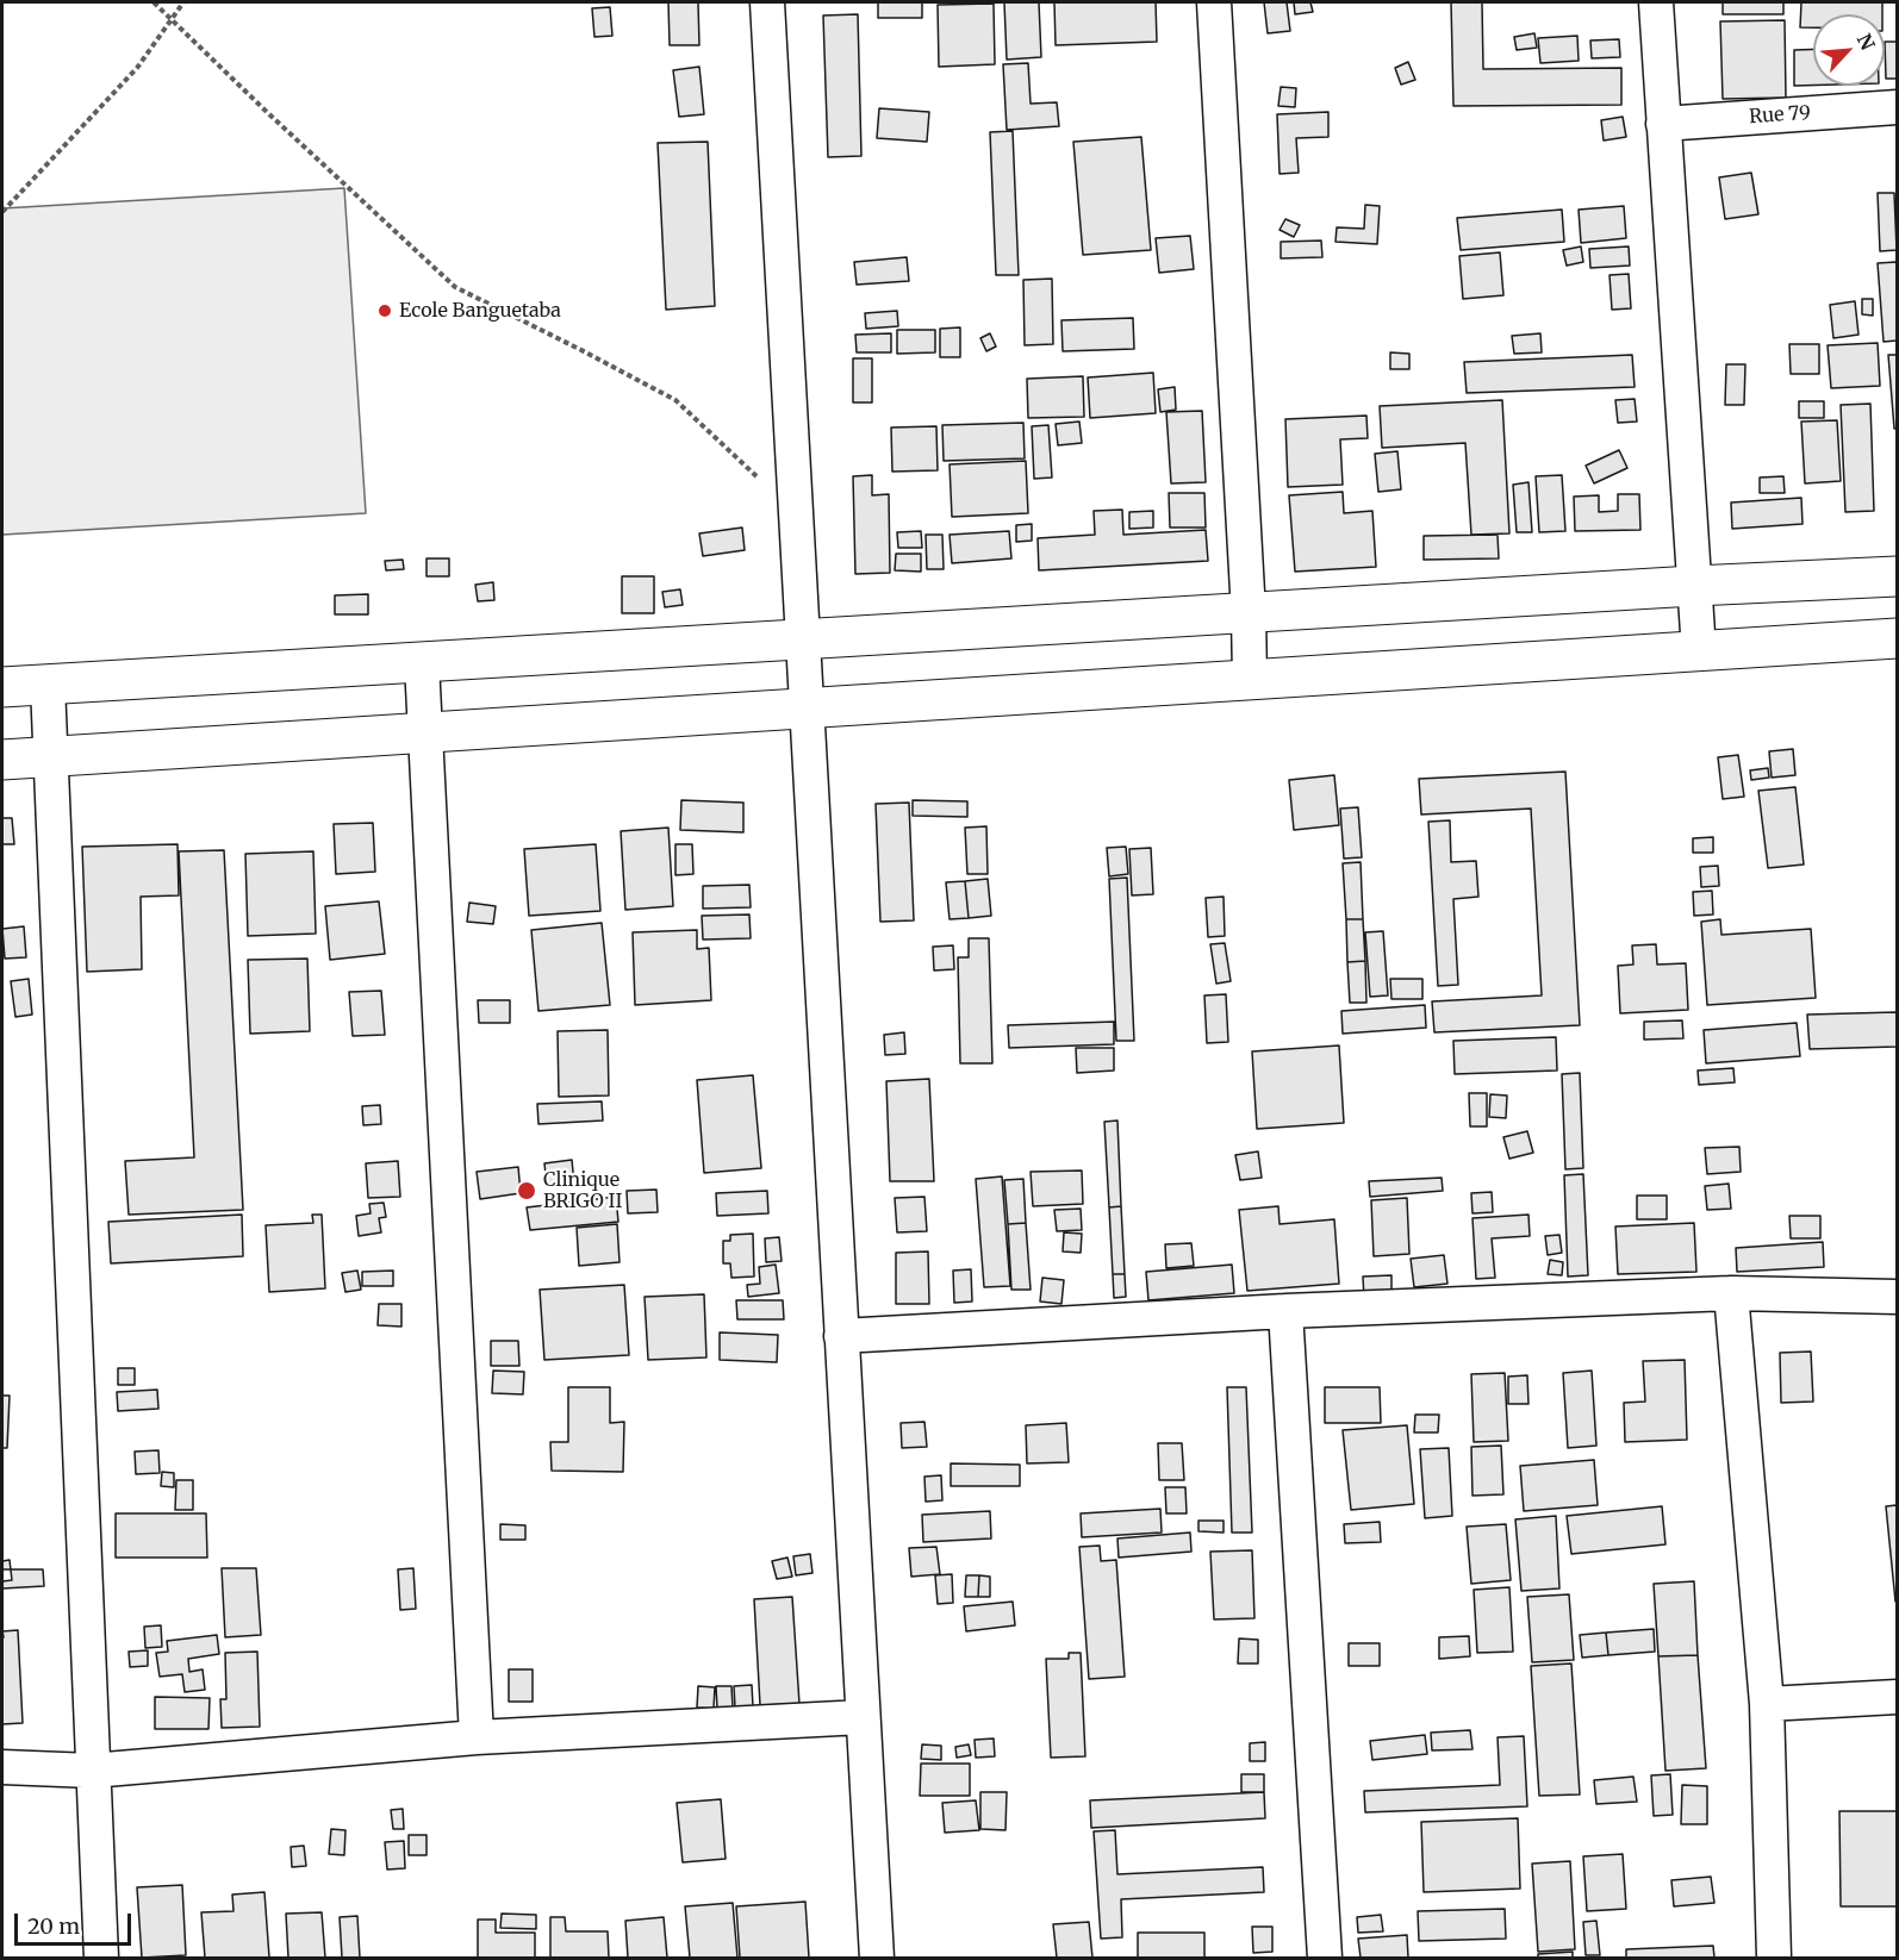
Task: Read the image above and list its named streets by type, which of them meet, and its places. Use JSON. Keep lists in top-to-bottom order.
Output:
{
  "streets": {
    "street": ["Rue 79"]
  },
  "places": ["Ecole Banguetaba", "Clinique BRIGO II"],
  "scale_bar": "20 m",
  "north": "top right"
}
